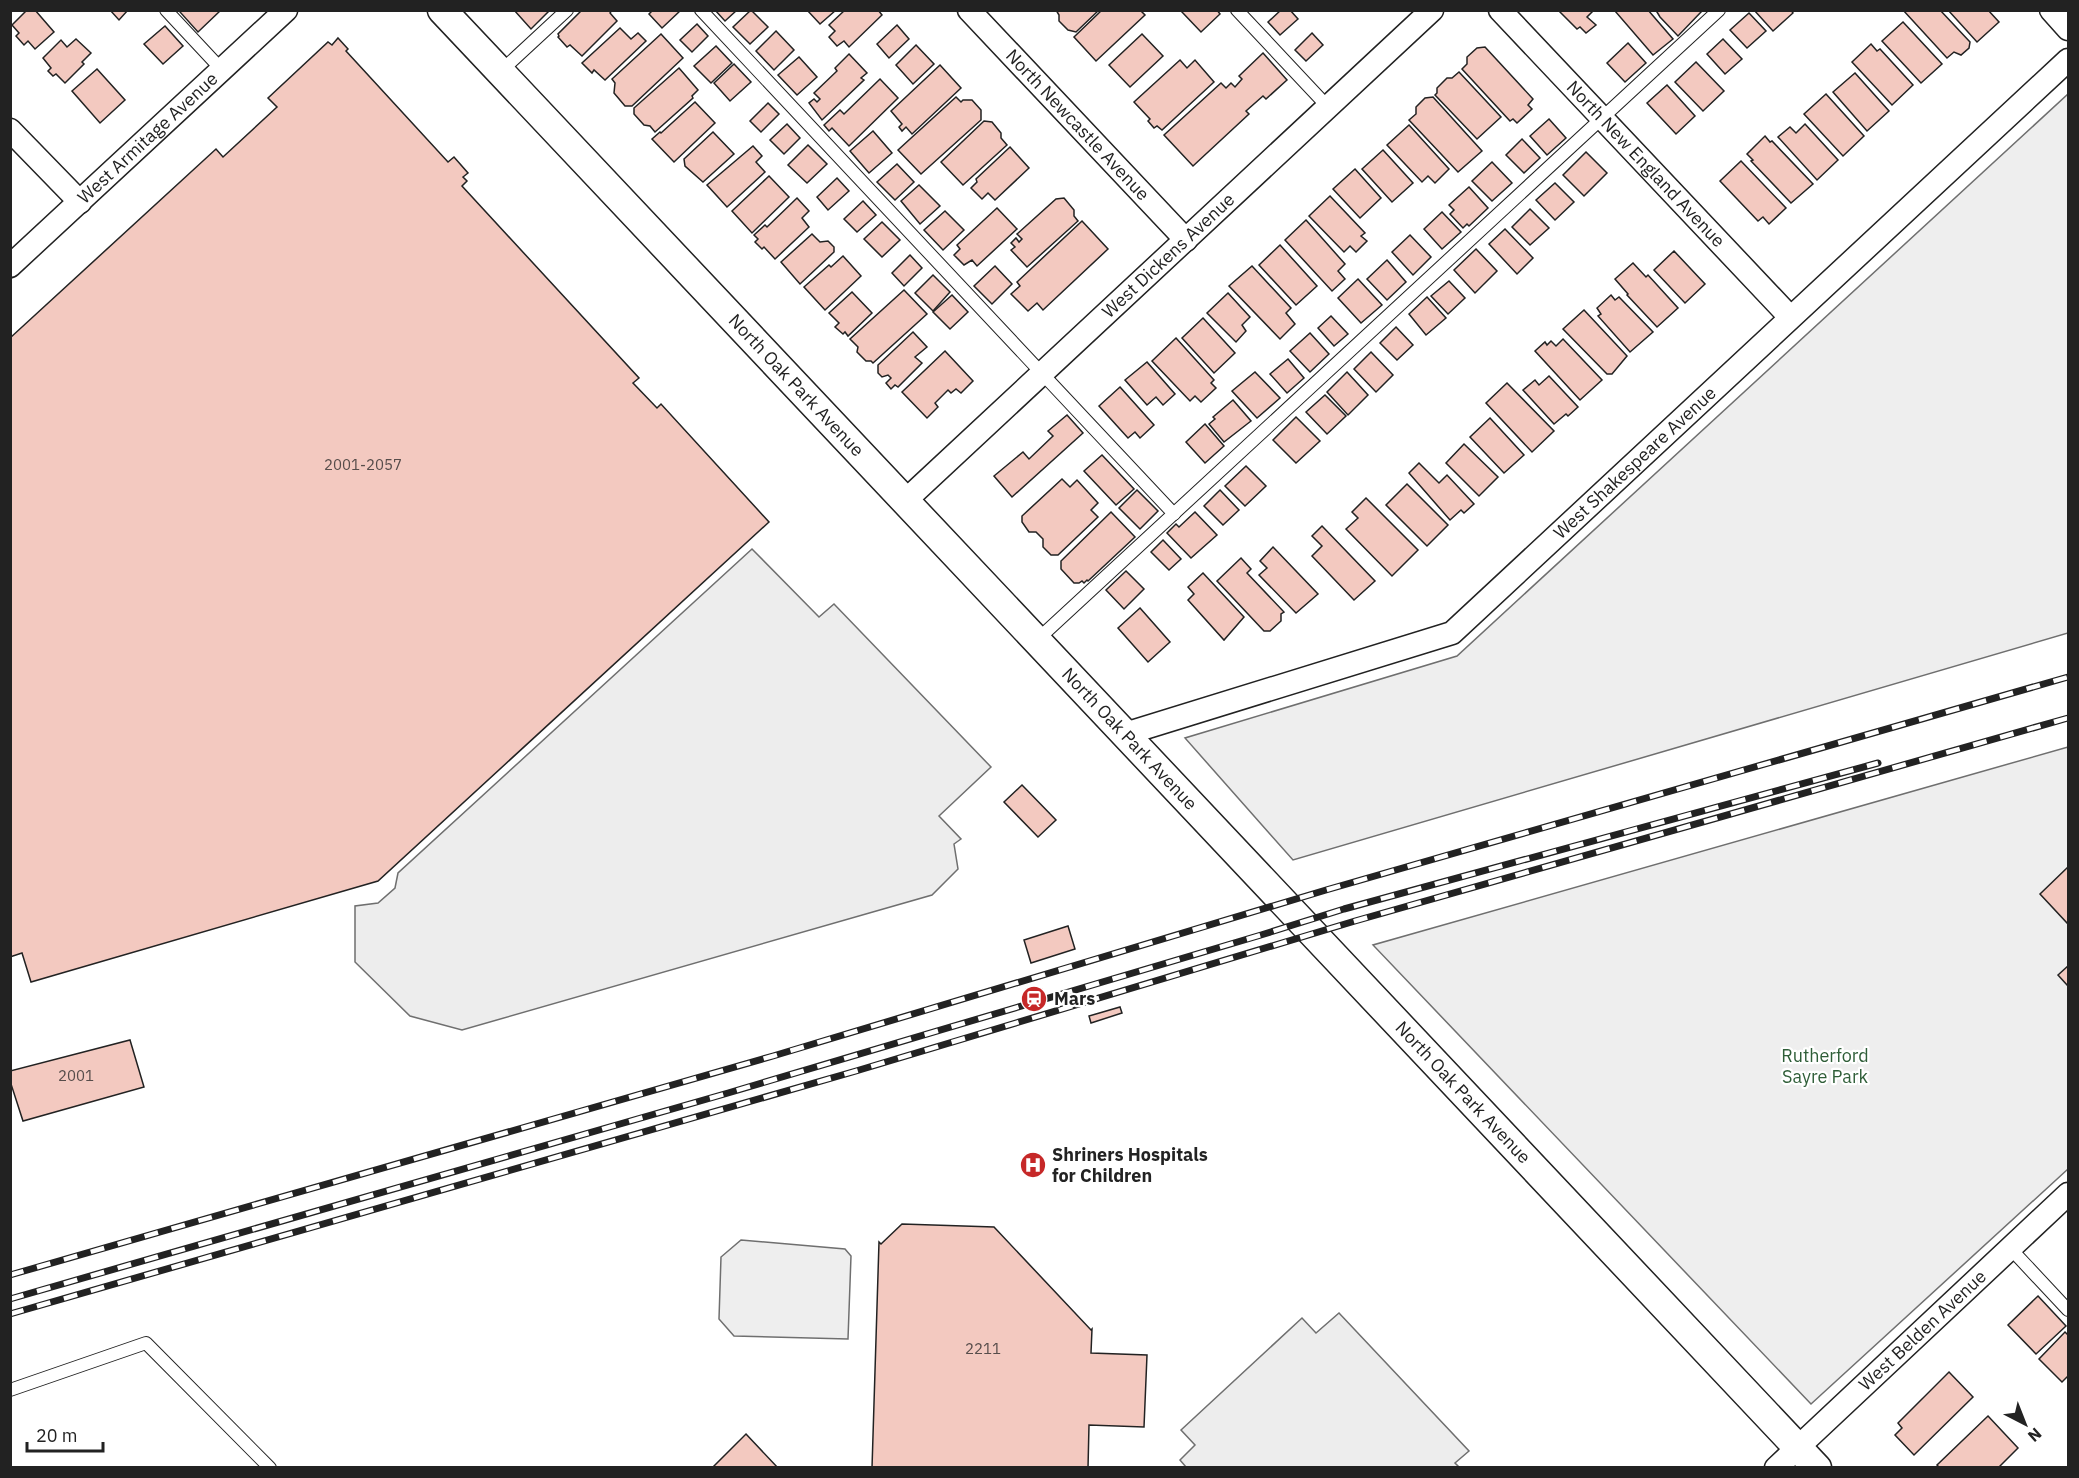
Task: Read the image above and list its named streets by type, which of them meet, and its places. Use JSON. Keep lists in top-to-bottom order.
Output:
{
  "streets": {
    "street": [
      "North Newcastle Avenue",
      "West Armitage Avenue",
      "North New England Avenue",
      "West Dickens Avenue",
      "North Oak Park Avenue",
      "West Shakespeare Avenue",
      "West Belden Avenue"
    ]
  },
  "crossings": [
    ["North Newcastle Avenue", "West Dickens Avenue"],
    ["North New England Avenue", "West Shakespeare Avenue"],
    ["West Dickens Avenue", "North Oak Park Avenue"],
    ["North Oak Park Avenue", "West Shakespeare Avenue"],
    ["North Oak Park Avenue", "West Belden Avenue"]
  ],
  "parks": ["Rutherford Sayre Park"],
  "places": {
    "station": ["Mars"],
    "hospital": ["Shriners Hospitals for Children"]
  },
  "house_numbers": ["2001-2057", "2001", "2211"],
  "scale_bar": "20 m",
  "north": "bottom right"
}
